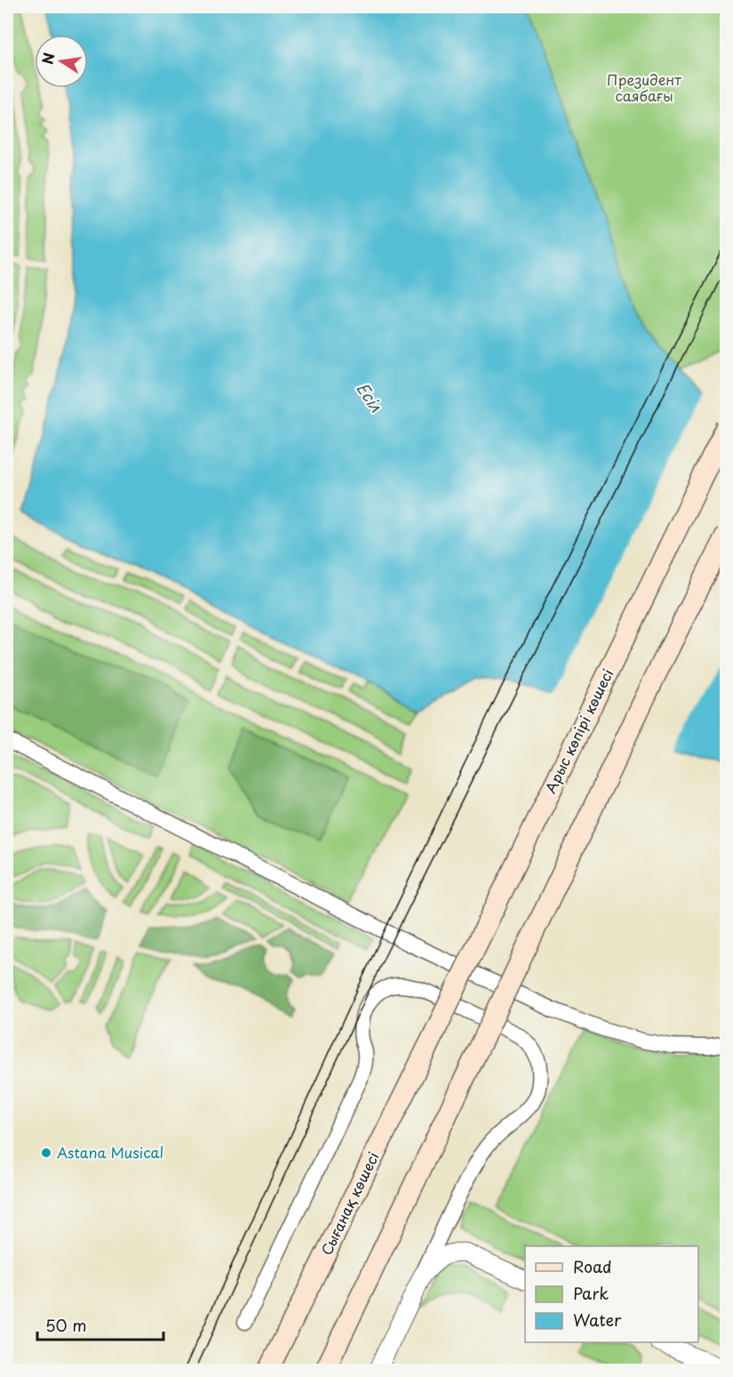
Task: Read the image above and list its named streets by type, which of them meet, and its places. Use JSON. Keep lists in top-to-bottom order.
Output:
{
  "streets": {
    "main road": ["Арыс көпірі көшесі", "Сығанақ көшесі"]
  },
  "crossings": [
    ["Арыс көпірі көшесі", "Сығанақ көшесі"]
  ],
  "water": ["Есіл"],
  "parks": ["Президент саябағы"],
  "places": ["Astana Musical"],
  "legend": ["Road", "Park", "Water"],
  "scale_bar": "50 m",
  "north": "left"
}
